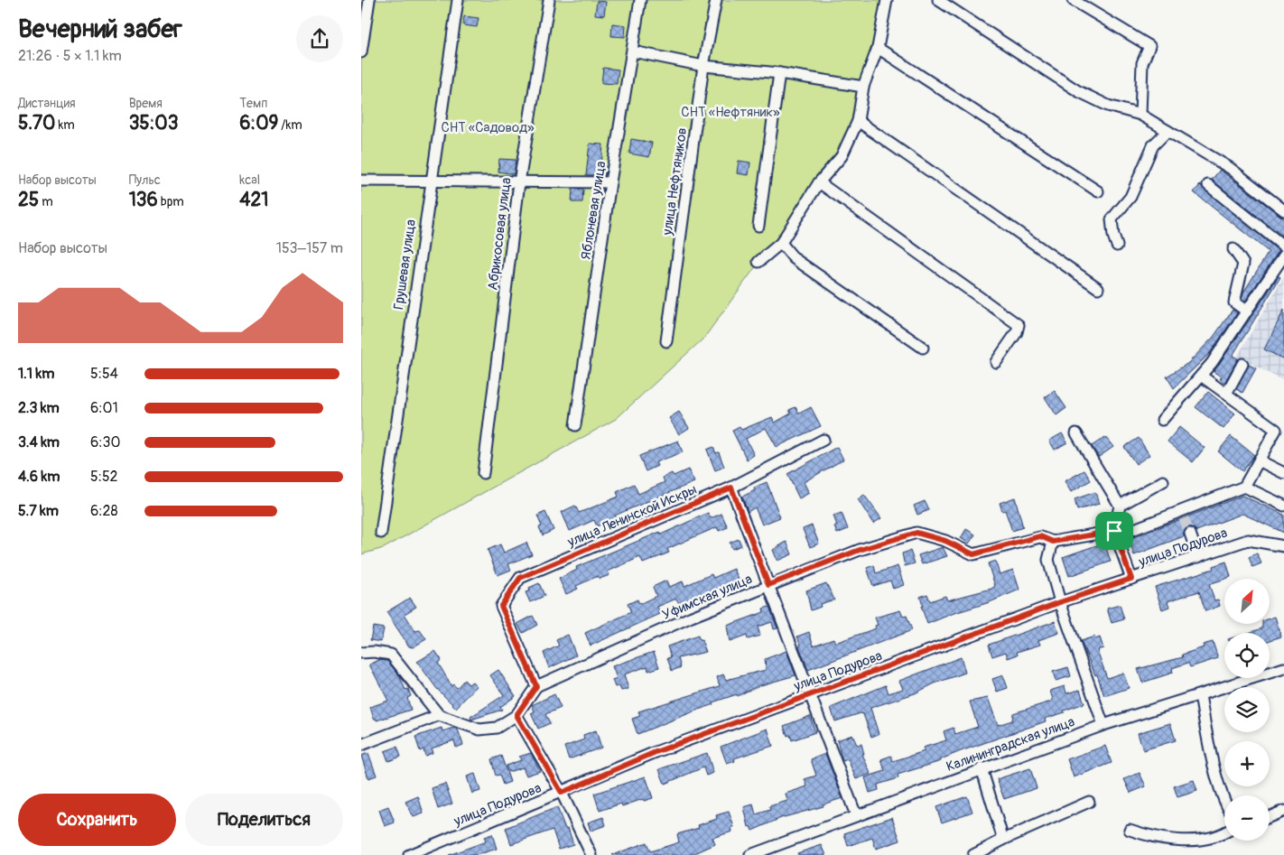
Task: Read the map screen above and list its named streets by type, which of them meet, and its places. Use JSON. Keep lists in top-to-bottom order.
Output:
{
  "streets": {
    "street": [
      "улица Нефтяников",
      "Яблоневая улица",
      "Абрикосовая улица",
      "Грушевая улица",
      "улица Ленинской Искры",
      "улица Подурова",
      "Уфимская улица",
      "Калининградская улица"
    ]
  },
  "crossings": [
    ["улица Ленинской Искры", "Уфимская улица"]
  ],
  "parks": ["СНТ «Нефтяник»", "СНТ «Садовод»"],
  "north": "top right",
  "page": {
    "heading": ["Вечерний забег", "21:26 · 5 × 1.1 km"],
    "stats": [
      ["Дистанция", "5.70 km"],
      ["Время", "35:03"],
      ["Темп", "6:09 /km"],
      ["Набор высоты", "25 m"],
      ["Пульс", "136 bpm"],
      ["kcal", "421"]
    ],
    "chart": ["Набор высоты", "153–157 m"],
    "list": [
      {
        "name": "1.1 km",
        "note": "5:54"
      },
      {
        "name": "2.3 km",
        "note": "6:01"
      },
      {
        "name": "3.4 km",
        "note": "6:30"
      },
      {
        "name": "4.6 km",
        "note": "5:52"
      },
      {
        "name": "5.7 km",
        "note": "6:28"
      }
    ],
    "map_buttons": ["+", "−"],
    "buttons": ["Сохранить", "Поделиться"]
  }
}
